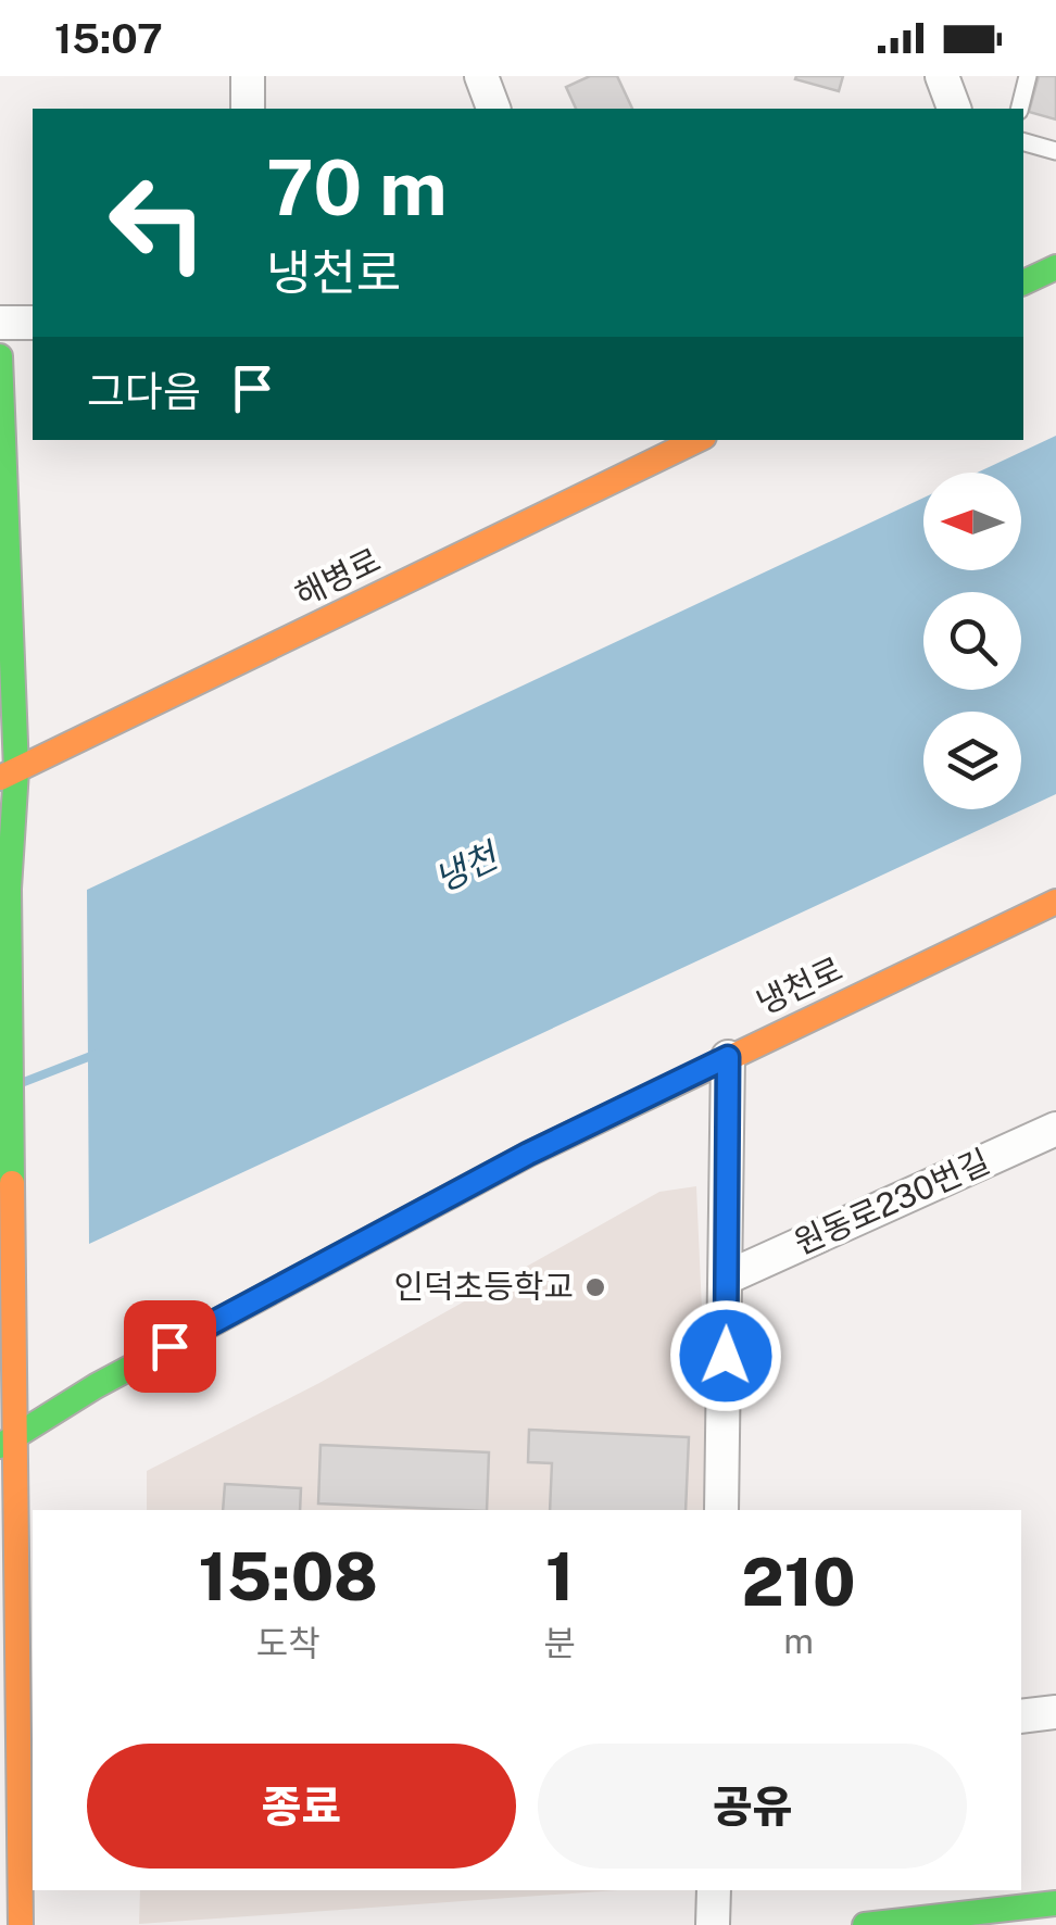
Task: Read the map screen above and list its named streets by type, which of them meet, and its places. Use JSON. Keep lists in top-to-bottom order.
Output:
{
  "streets": {
    "street": ["해병로", "냉천로", "원동로230번길"]
  },
  "water": ["냉천"],
  "places": ["인덕초등학교"],
  "north": "left",
  "page": {
    "status": "15:07",
    "turn": ["70 m", "냉천로"],
    "then": "그다음",
    "eta": [
      "15:08",
      "도착",
      "1",
      "분",
      "210",
      "m"
    ],
    "buttons": ["종료", "공유"]
  }
}
